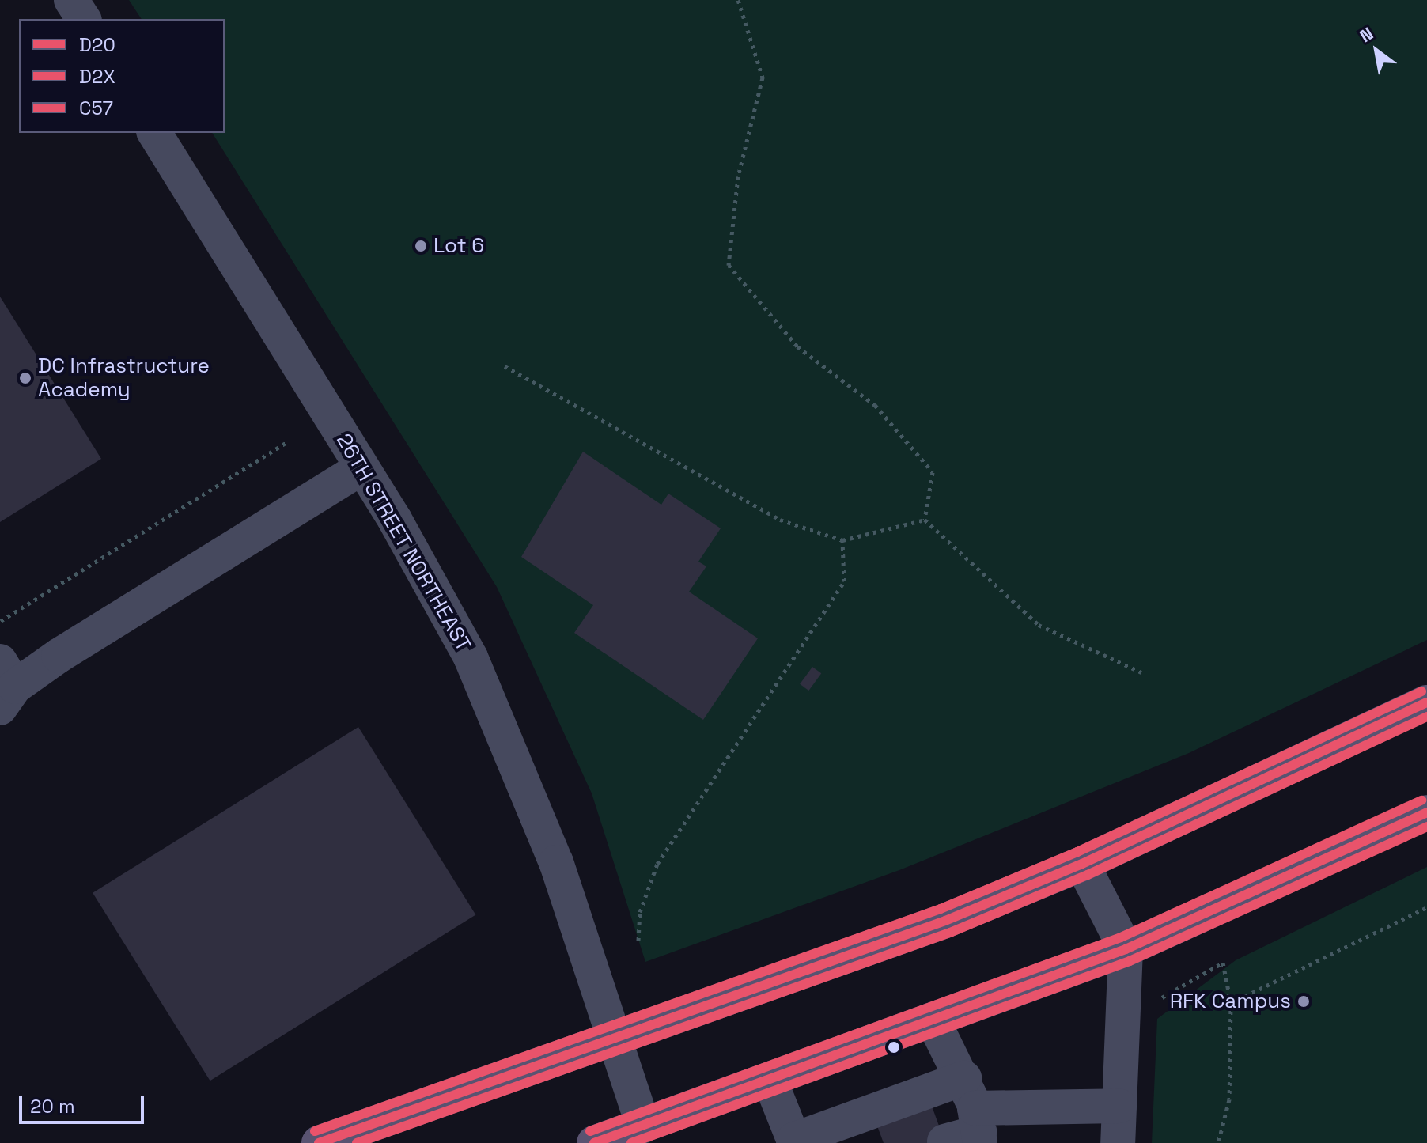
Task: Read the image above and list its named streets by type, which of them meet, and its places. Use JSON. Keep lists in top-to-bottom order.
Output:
{
  "streets": {
    "street": ["26TH STREET NORTHEAST"]
  },
  "places": ["Lot 6", "DC Infrastructure Academy", "RFK Campus"],
  "lines": ["transit line C57", "transit line D20", "transit line D2X"],
  "legend": ["D20", "D2X", "C57"],
  "scale_bar": "20 m",
  "north": "top left"
}
